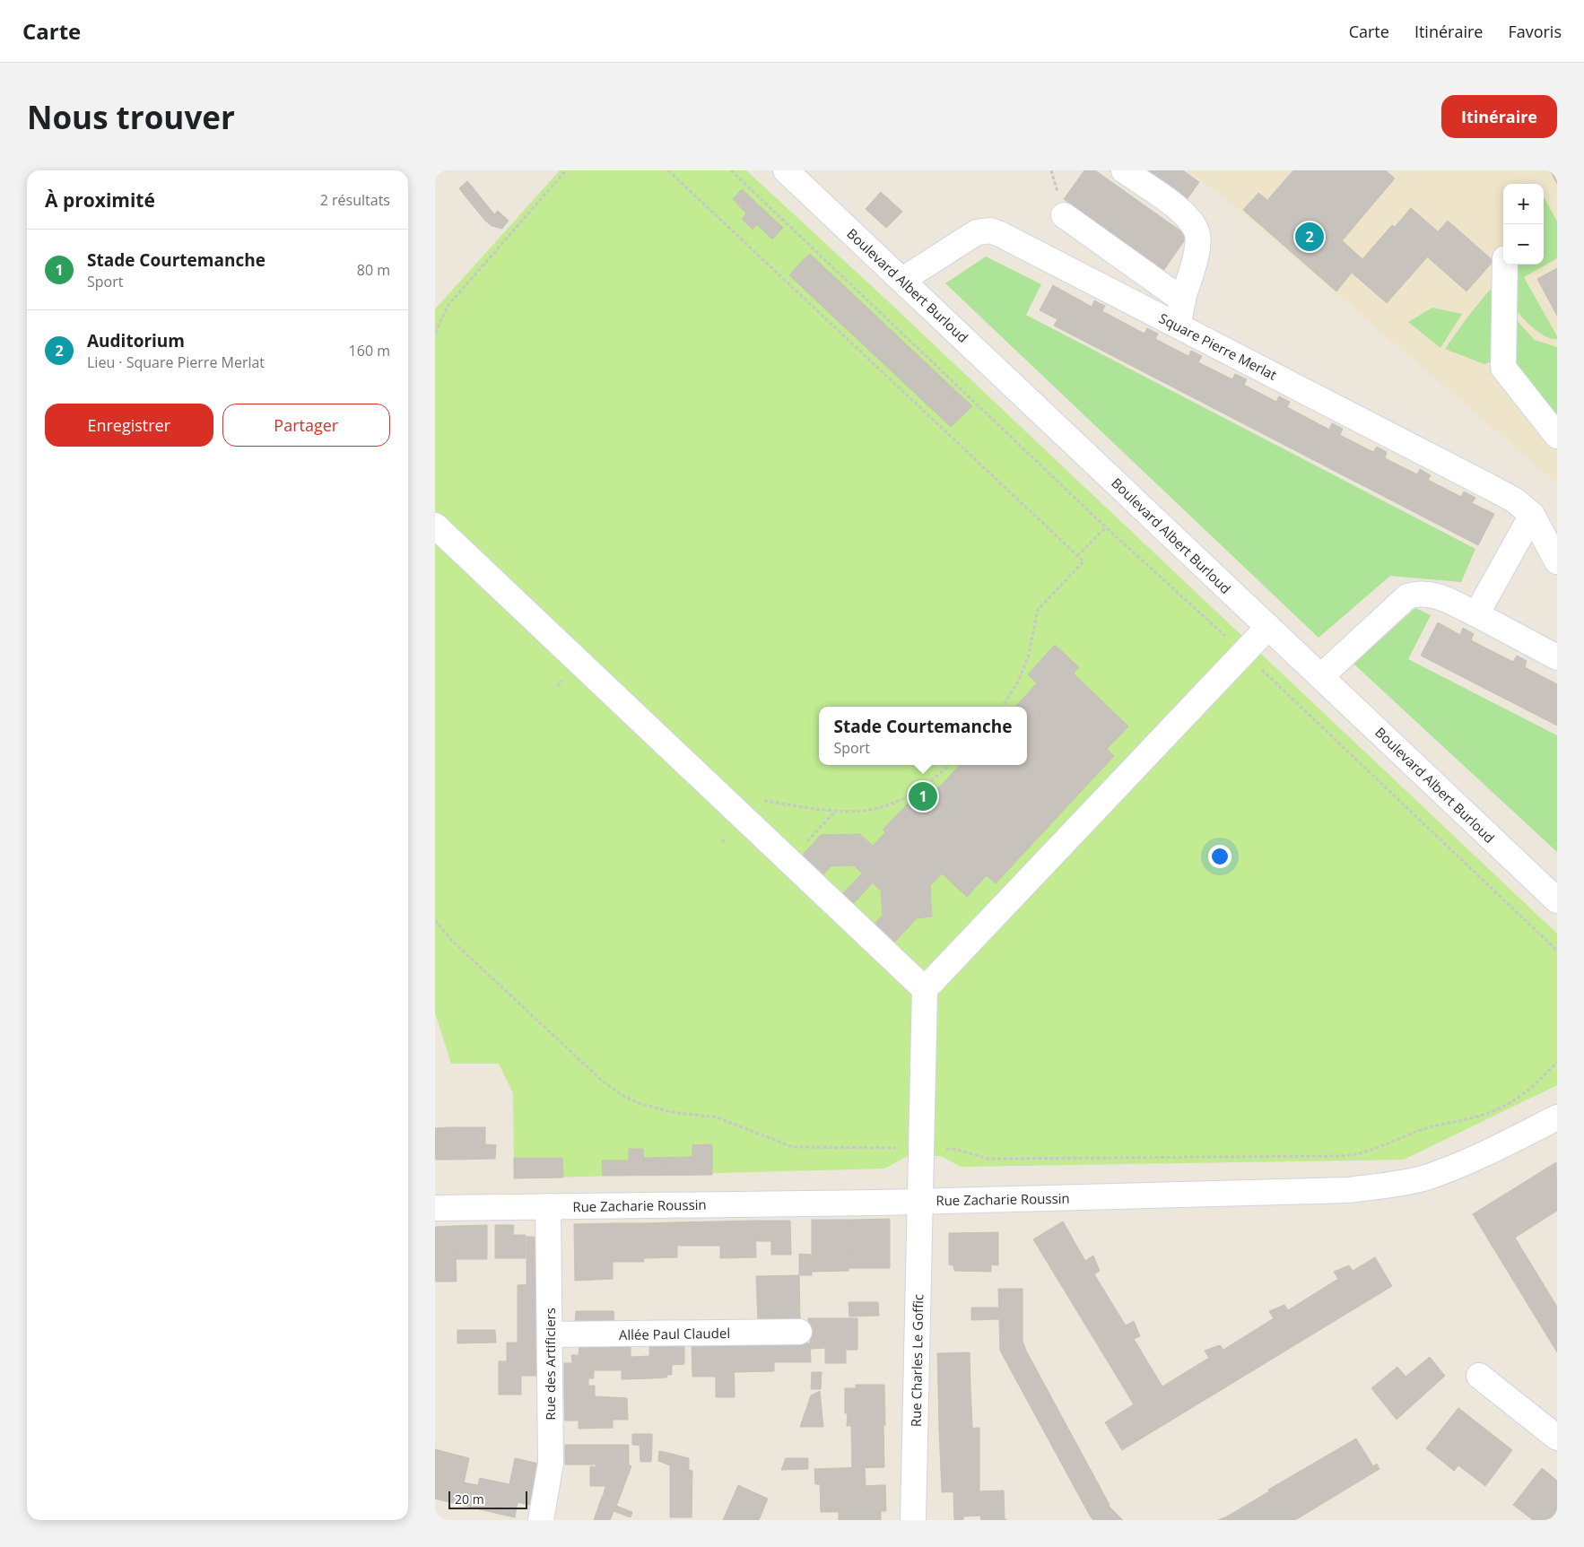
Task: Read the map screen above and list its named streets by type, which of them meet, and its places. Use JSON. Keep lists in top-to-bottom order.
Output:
{
  "streets": {
    "street": [
      "Boulevard Albert Burloud",
      "Square Pierre Merlat",
      "Rue Zacharie Roussin",
      "Allée Paul Claudel",
      "Rue Charles Le Goffic",
      "Rue des Artificiers"
    ]
  },
  "crossings": [
    ["Boulevard Albert Burloud", "Square Pierre Merlat"],
    ["Rue Zacharie Roussin", "Rue Charles Le Goffic"],
    ["Rue Zacharie Roussin", "Rue des Artificiers"],
    ["Allée Paul Claudel", "Rue des Artificiers"]
  ],
  "scale_bar": "20 m",
  "page": {
    "header": "Carte",
    "nav": ["Carte", "Itinéraire", "Favoris"],
    "buttons": [
      "Itinéraire",
      ["Enregistrer", "Partager"]
    ],
    "title": "Nous trouver",
    "heading": ["À proximité", "2 résultats"],
    "map_buttons": ["+", "−"],
    "pins": ["2", "1"],
    "list": [
      {
        "mark": "1",
        "name": "Stade Courtemanche",
        "note": "Sport",
        "value": "80 m"
      },
      {
        "mark": "2",
        "name": "Auditorium",
        "note": "Lieu · Square Pierre Merlat",
        "value": "160 m"
      }
    ],
    "popup": ["Stade Courtemanche", "Sport"],
    "scale": "20 m"
  }
}
